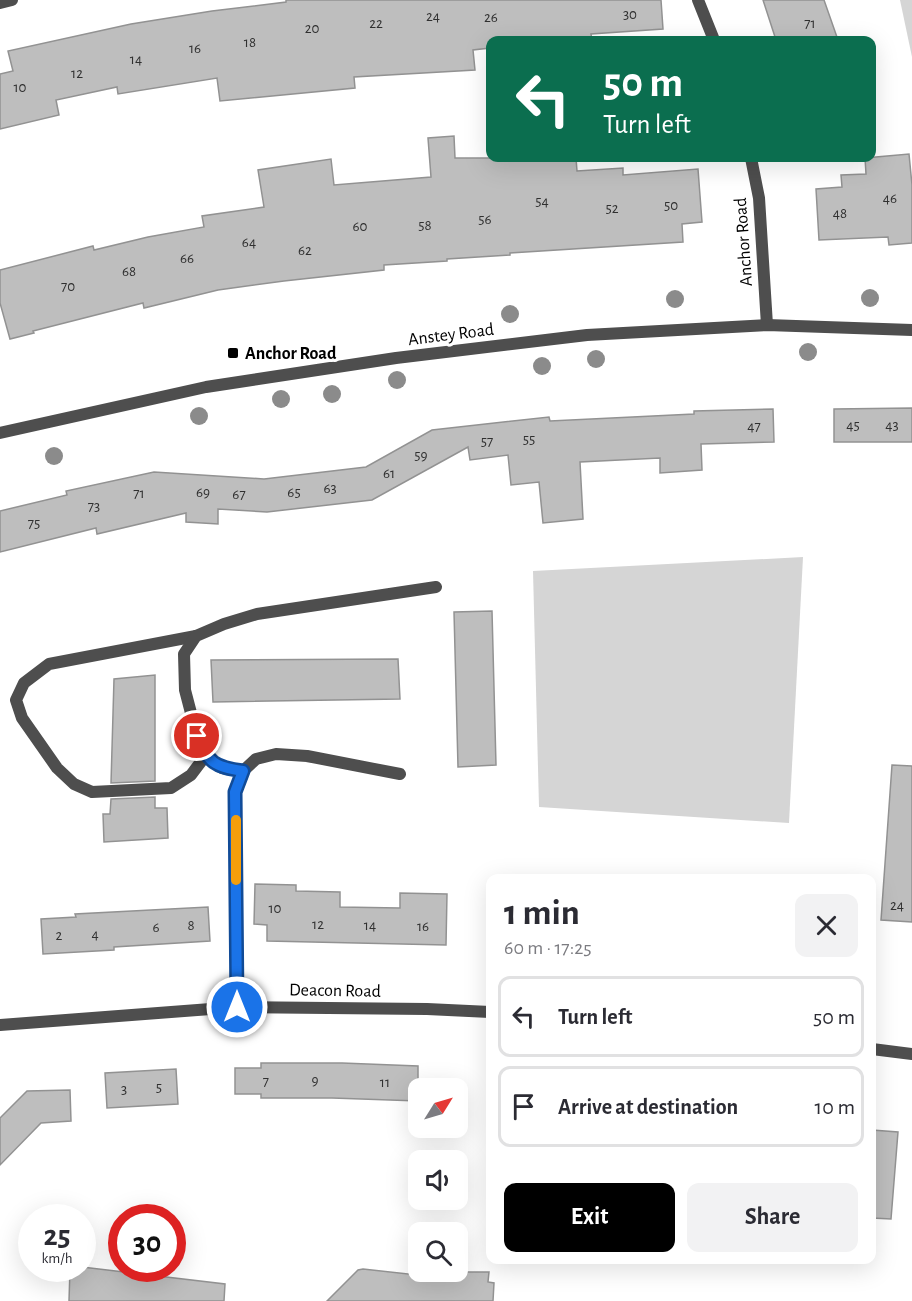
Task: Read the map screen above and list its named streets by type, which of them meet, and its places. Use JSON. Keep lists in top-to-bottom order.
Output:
{
  "streets": {
    "street": ["Anchor Road", "Anstey Road", "Deacon Road"]
  },
  "crossings": [
    ["Anchor Road", "Anstey Road"]
  ],
  "places": {
    "transit": ["Anchor Road"]
  },
  "house_numbers": [
    "30",
    "24",
    "26",
    "22",
    "71",
    "20",
    "18",
    "16",
    "14",
    "12",
    "10",
    "46",
    "54",
    "50",
    "52",
    "48",
    "56",
    "58",
    "60",
    "64",
    "62",
    "66",
    "68",
    "70",
    "45",
    "43",
    "47",
    "55",
    "57",
    "59",
    "61",
    "63",
    "69",
    "65",
    "71",
    "67",
    "73",
    "75",
    "24",
    "10",
    "12",
    "8",
    "14",
    "16",
    "6",
    "4",
    "2",
    "9",
    "7",
    "11",
    "5",
    "3"
  ],
  "north": "top right",
  "page": {
    "turn": ["50 m", "Turn left"],
    "heading": ["1 min", "60 m · 17:25"],
    "list": [
      {
        "name": "Turn left",
        "value": "50 m"
      },
      {
        "name": "Arrive at destination",
        "value": "10 m"
      }
    ],
    "buttons": ["Exit", "Share"],
    "speed": "25 km/h",
    "limit": "30"
  }
}
